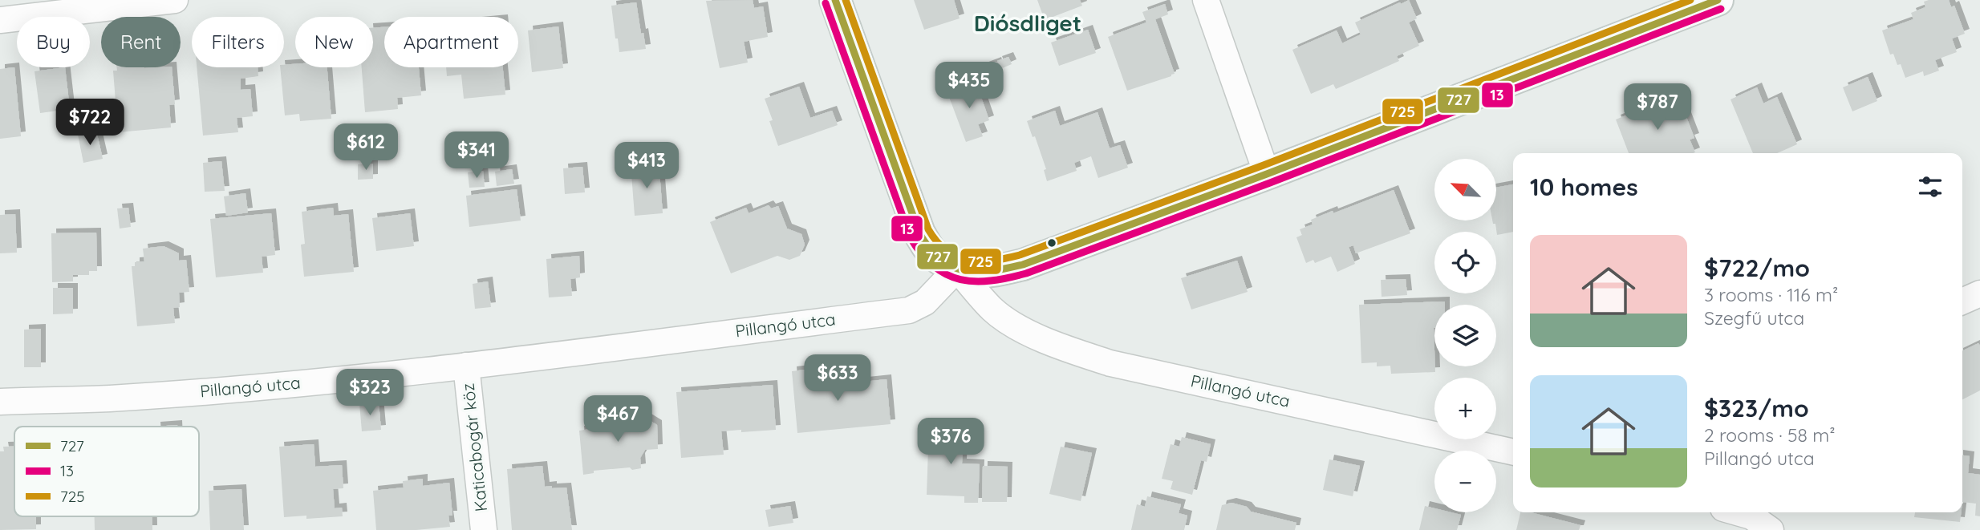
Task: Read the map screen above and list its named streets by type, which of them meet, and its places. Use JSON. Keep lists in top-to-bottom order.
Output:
{
  "streets": {
    "street": ["Pillangó utca", "Katicabogár köz"]
  },
  "crossings": [
    ["Pillangó utca", "Katicabogár köz"]
  ],
  "districts": ["Diósdliget"],
  "lines": ["transit line 727", "transit line 725", "transit line 13"],
  "legend": ["727", "13", "725"],
  "north": "top left",
  "page": {
    "chip": [
      "Buy",
      "Rent",
      "Filters",
      "New",
      "Apartment"
    ],
    "price": [
      "$435",
      "$787",
      "$722",
      "$612",
      "$341",
      "$413",
      "$633",
      "$323",
      "$467",
      "$376"
    ],
    "heading": "10 homes",
    "map_buttons": ["+", "−"],
    "list": [
      {
        "name": "$722/mo",
        "note": "3 rooms · 116 m² · Szegfű utca"
      },
      {
        "name": "$323/mo",
        "note": "2 rooms · 58 m² · Pillangó utca"
      }
    ]
  }
}
